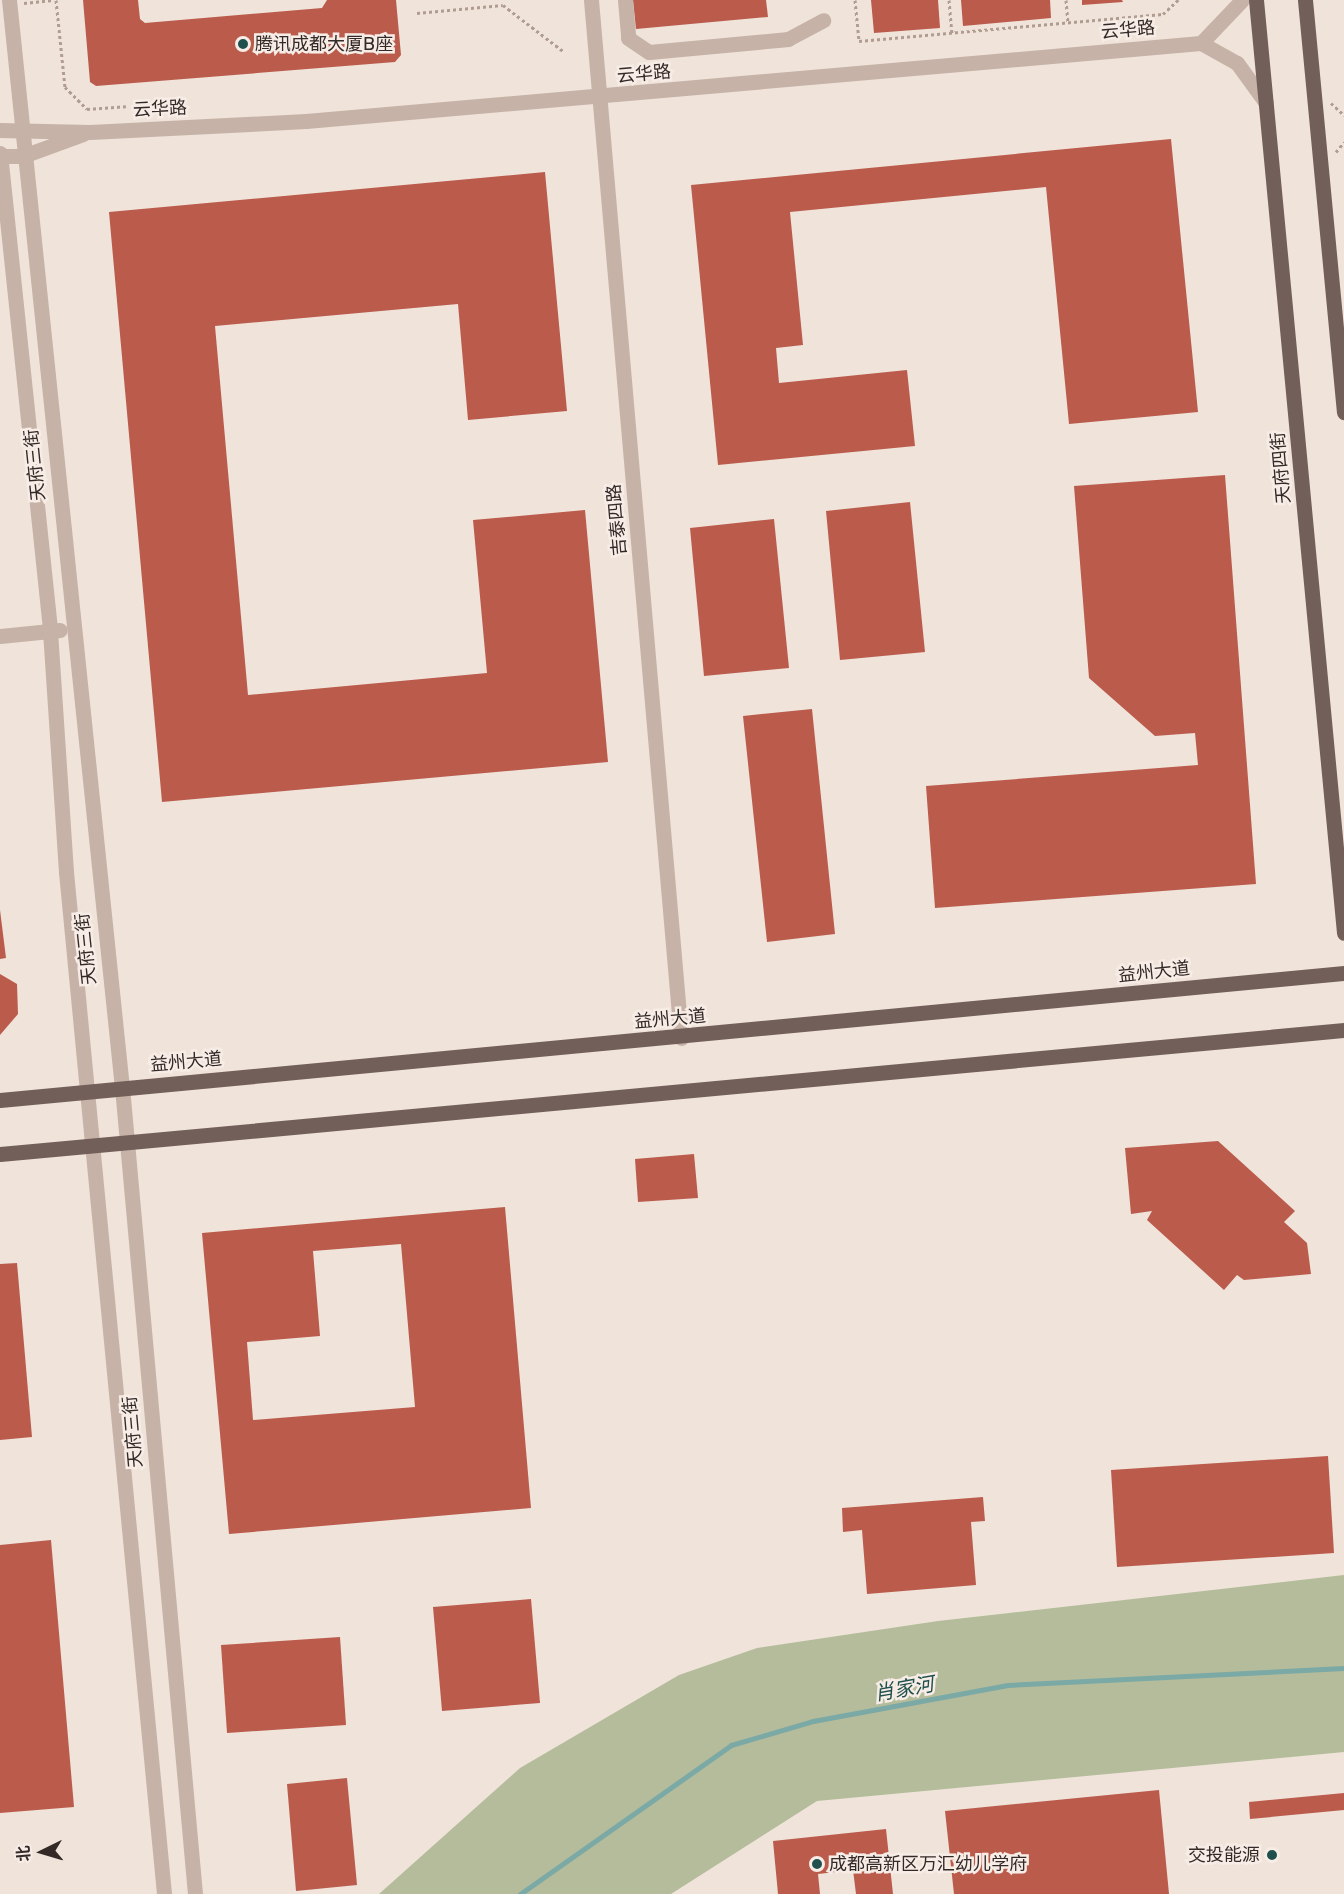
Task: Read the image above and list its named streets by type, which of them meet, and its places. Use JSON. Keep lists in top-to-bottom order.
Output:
{
  "streets": {
    "main road": ["天府四街", "益州大道"],
    "street": ["云华路", "天府三街", "吉泰四路"]
  },
  "crossings": [
    ["云华路", "天府三街"],
    ["云华路", "吉泰四路"],
    ["天府三街", "益州大道"],
    ["吉泰四路", "益州大道"]
  ],
  "water": ["肖家河"],
  "places": ["腾讯成都大厦B座", "交投能源", "成都高新区万汇幼儿学府"],
  "north": "left"
}
